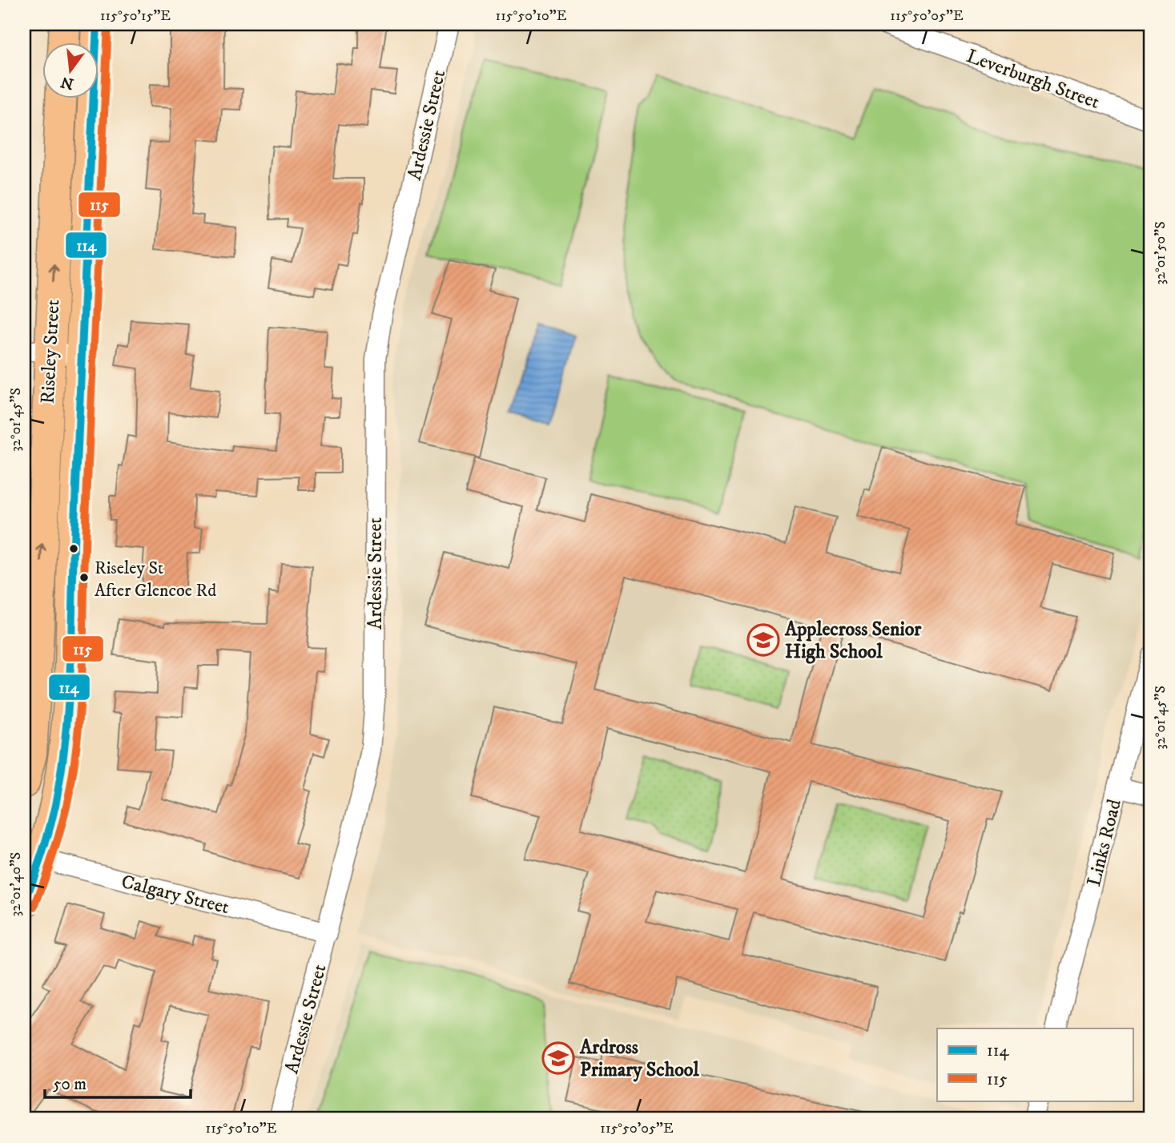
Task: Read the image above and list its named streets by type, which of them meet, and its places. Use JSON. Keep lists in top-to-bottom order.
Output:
{
  "streets": {
    "highway": ["Riseley Street"],
    "street": [
      "Leverburgh Street",
      "Ardessie Street",
      "Links Road",
      "Calgary Street"
    ]
  },
  "crossings": [
    ["Ardessie Street", "Calgary Street"],
    ["Riseley Street", "Calgary Street"]
  ],
  "places": {
    "other": ["Riseley St After Glencoe Rd"],
    "school or university": ["Applecross Senior High School", "Ardross Primary School"]
  },
  "lines": ["transit line 114", "transit line 115"],
  "legend": ["114", "115"],
  "scale_bar": "50 m",
  "north": "bottom",
  "coordinates": [
    "115°50'15\"E",
    "115°50'10\"E",
    "115°50'05\"E",
    "32°01'50\"S",
    "32°01'45\"S",
    "32°01'40\"S"
  ]
}
